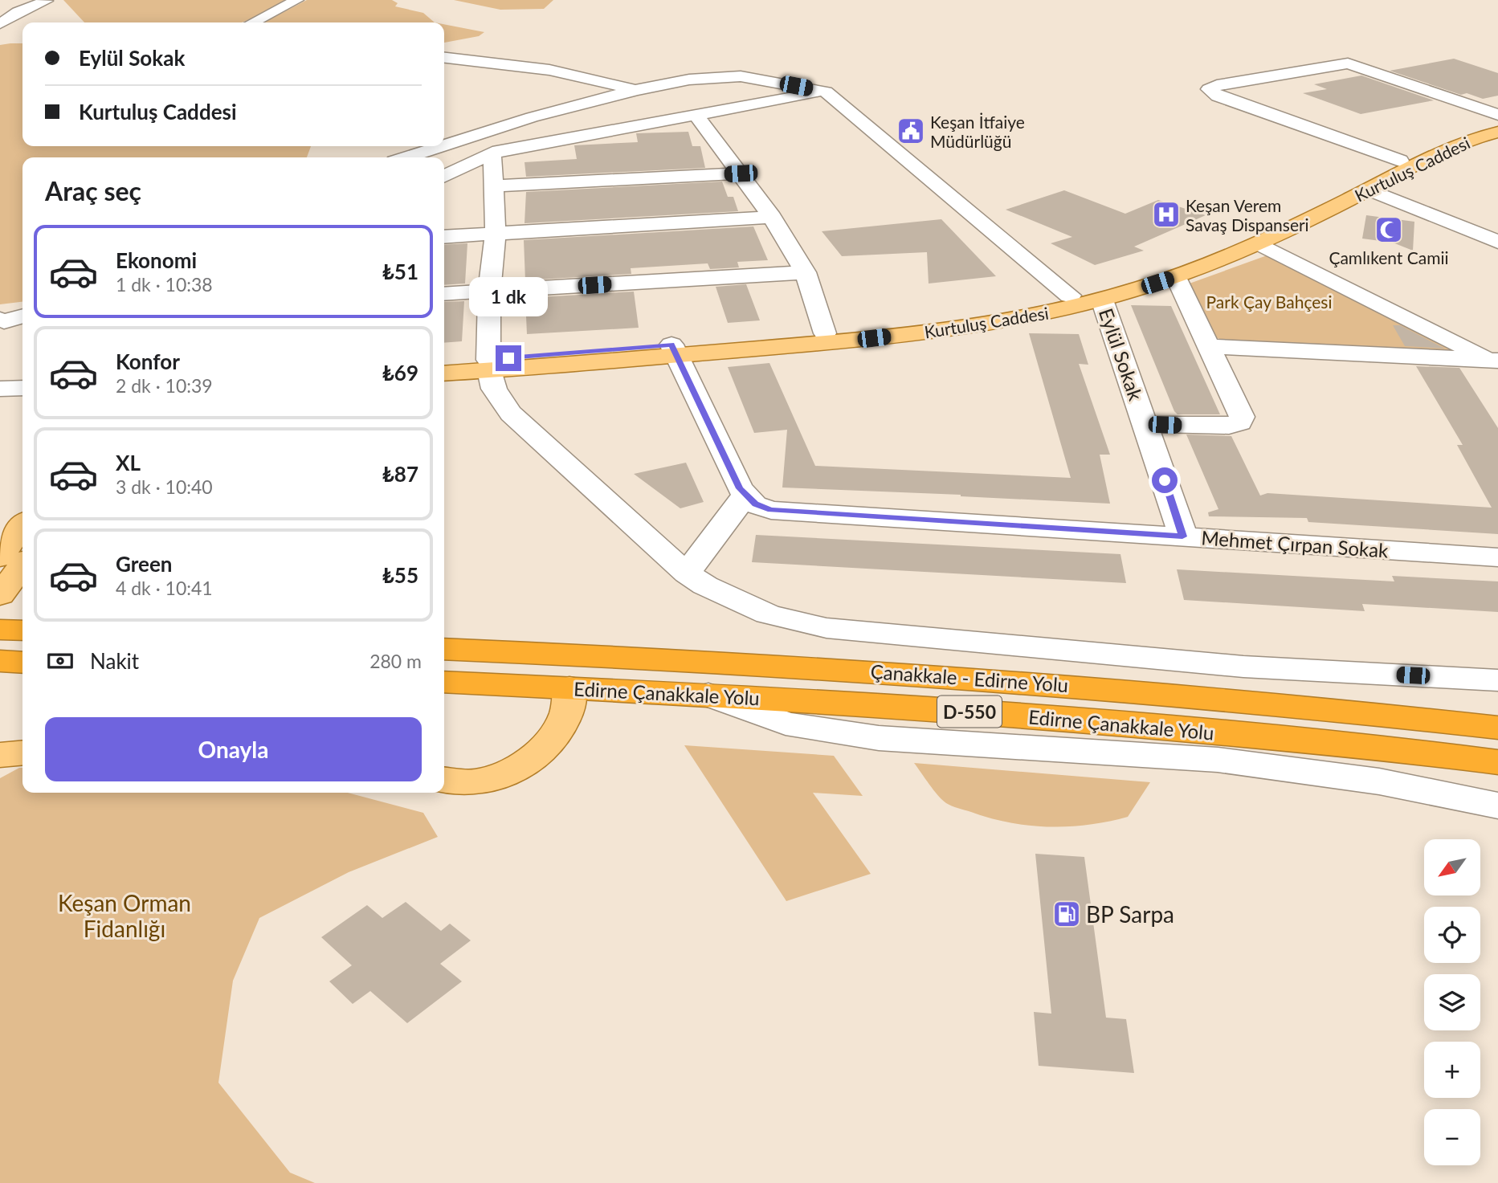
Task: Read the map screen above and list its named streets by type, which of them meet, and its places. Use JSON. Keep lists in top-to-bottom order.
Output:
{
  "streets": {
    "highway": ["Çanakkale - Edirne Yolu", "Edirne Çanakkale Yolu", "D-550"],
    "main road": ["Kurtuluş Caddesi"],
    "street": ["Eylül Sokak", "Mehmet Çırpan Sokak"]
  },
  "crossings": [
    ["Kurtuluş Caddesi", "Eylül Sokak"],
    ["Eylül Sokak", "Mehmet Çırpan Sokak"]
  ],
  "parks": ["Park Çay Bahçesi", "Keşan Orman Fidanlığı"],
  "places": {
    "public building": ["Keşan İtfaiye Müdürlüğü"],
    "hospital": ["Keşan Verem Savaş Dispanseri"],
    "mosque": ["Çamlıkent Camii"],
    "fuel station": ["BP Sarpa"]
  },
  "north": "bottom left",
  "page": {
    "banner": ["Eylül Sokak", "Kurtuluş Caddesi"],
    "heading": "Araç seç",
    "list": [
      {
        "name": "Ekonomi",
        "note": "1 dk · 10:38",
        "value": "₺51"
      },
      {
        "name": "Konfor",
        "note": "2 dk · 10:39",
        "value": "₺69"
      },
      {
        "name": "XL",
        "note": "3 dk · 10:40",
        "value": "₺87"
      },
      {
        "name": "Green",
        "note": "4 dk · 10:41",
        "value": "₺55"
      }
    ],
    "bubble": "1 dk",
    "pay": ["Nakit", "280 m"],
    "buttons": "Onayla",
    "map_buttons": ["+", "−"]
  }
}
